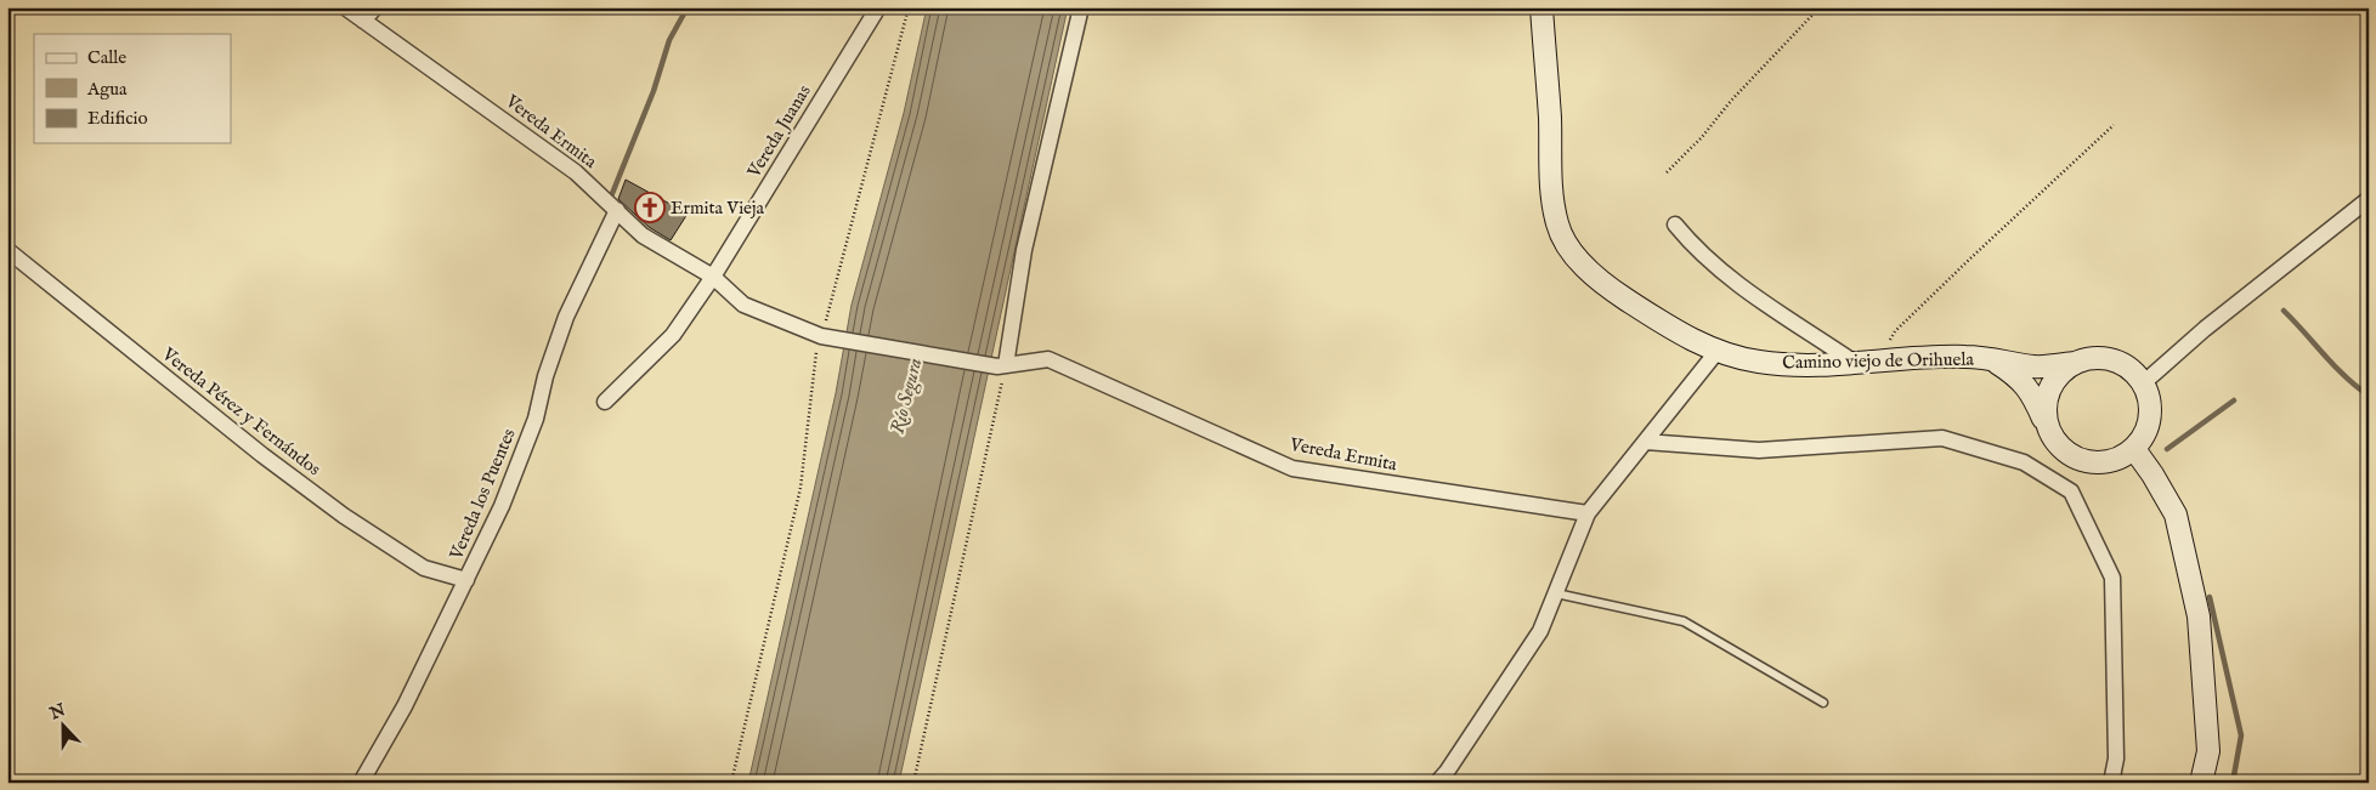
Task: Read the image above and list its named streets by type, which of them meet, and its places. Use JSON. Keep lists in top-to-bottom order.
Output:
{
  "streets": {
    "main road": ["Camino viejo de Orihuela"],
    "street": [
      "Vereda Ermita",
      "Vereda Juanas",
      "Vereda Pérez y Fernándos",
      "Vereda los Puentes"
    ]
  },
  "crossings": [
    ["Vereda Ermita", "Vereda Juanas"],
    ["Vereda Ermita", "Vereda los Puentes"],
    ["Vereda Pérez y Fernándos", "Vereda los Puentes"]
  ],
  "water": ["Río Segura"],
  "places": {
    "church": ["Ermita Vieja"]
  },
  "legend": ["Calle", "Agua", "Edificio"],
  "north": "top"
}
